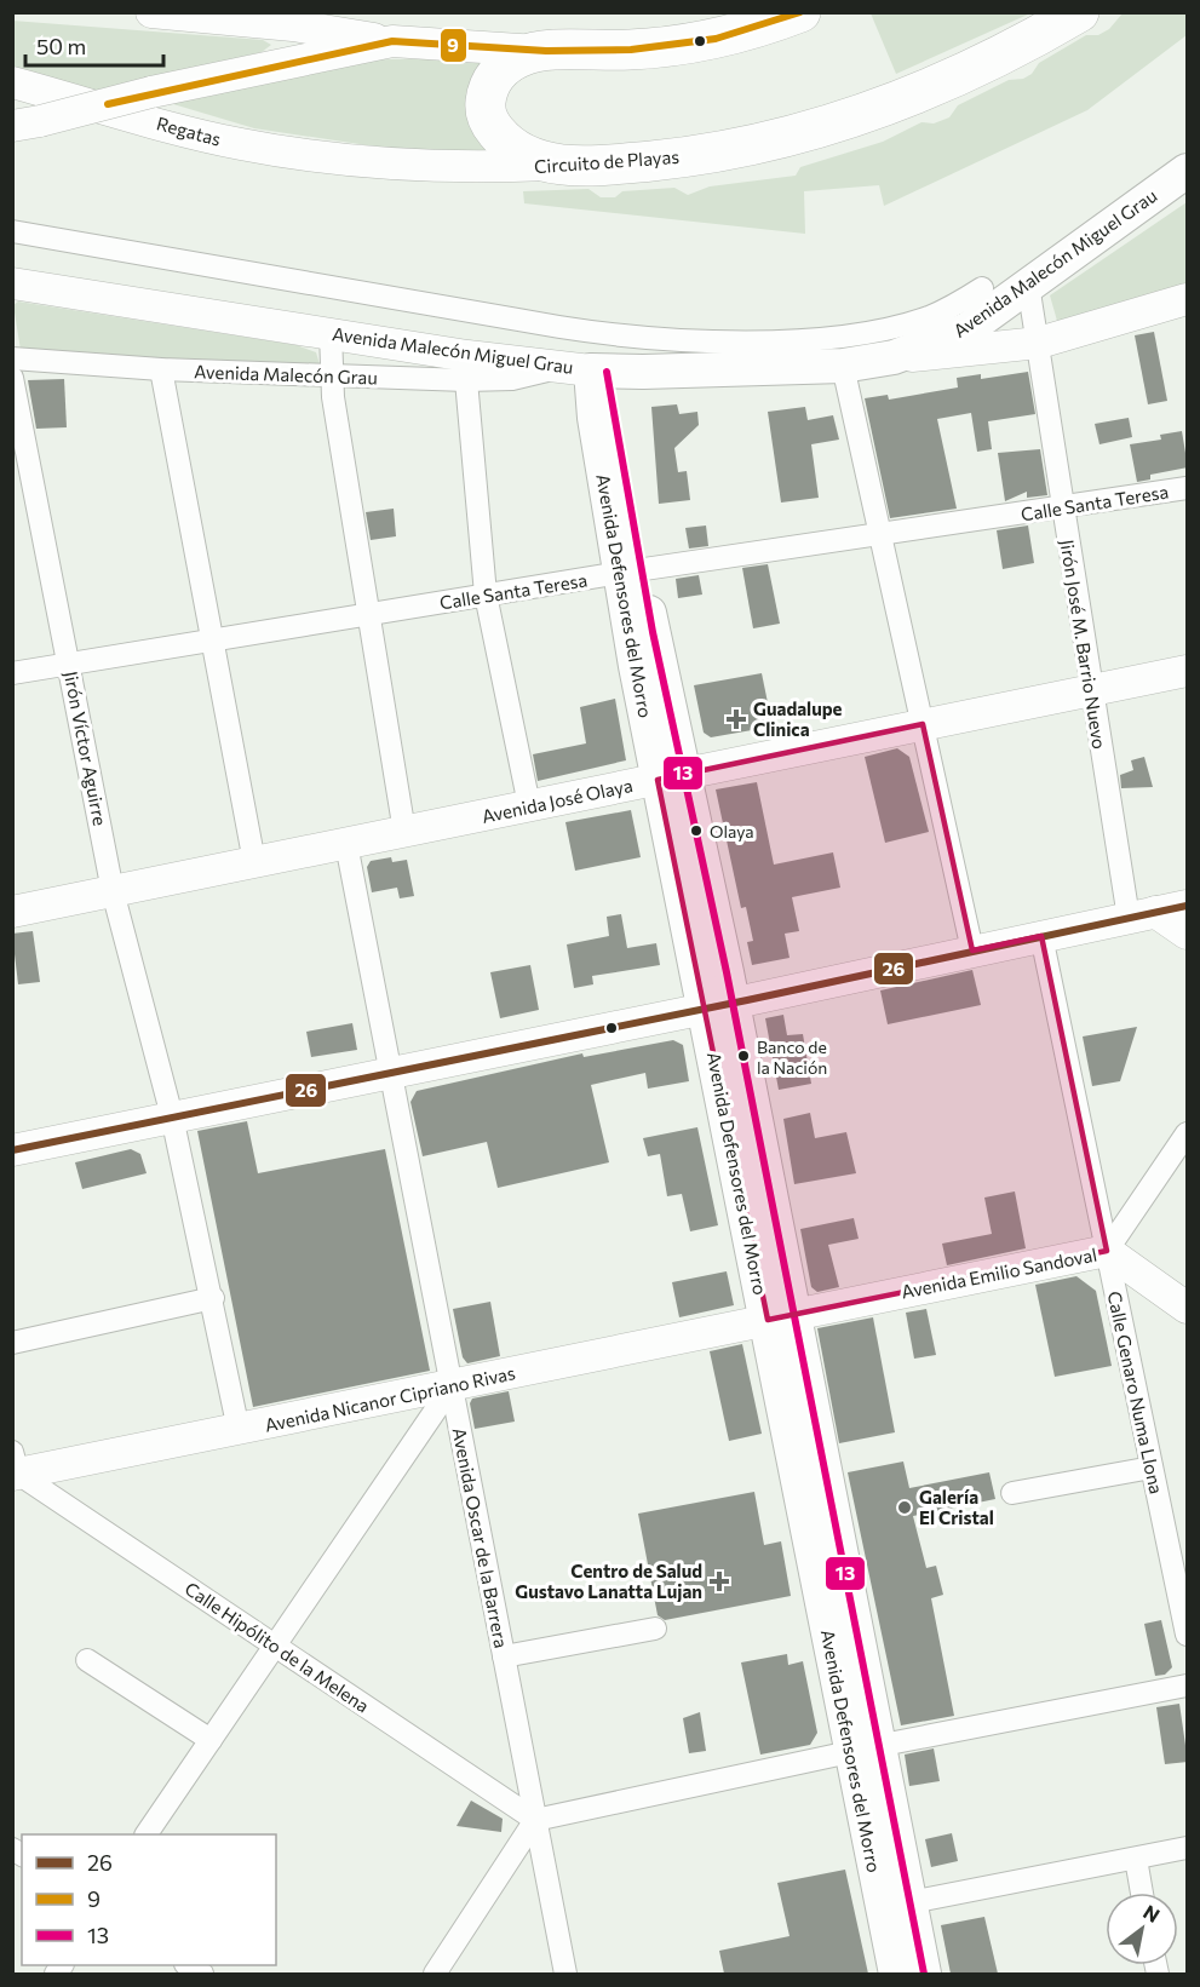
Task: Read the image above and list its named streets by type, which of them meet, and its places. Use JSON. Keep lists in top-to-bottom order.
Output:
{
  "streets": {
    "highway": ["Circuito de Playas"],
    "main road": ["Avenida Malecón Miguel Grau", "Avenida Defensores del Morro"],
    "street": [
      "Regatas",
      "Avenida Malecón Grau",
      "Calle Santa Teresa",
      "Jirón José M. Barrio Nuevo",
      "Jirón Víctor Aguirre",
      "Avenida José Olaya",
      "Avenida Emilio Sandoval",
      "Calle Genaro Numa Llona",
      "Avenida Nicanor Cipriano Rivas",
      "Avenida Oscar de la Barrera",
      "Calle Hipólito de la Melena"
    ]
  },
  "crossings": [
    ["Regatas", "Circuito de Playas"],
    ["Avenida Malecón Miguel Grau", "Avenida Malecón Grau"],
    ["Avenida Malecón Miguel Grau", "Avenida Defensores del Morro"],
    ["Avenida Malecón Miguel Grau", "Jirón José M. Barrio Nuevo"],
    ["Calle Santa Teresa", "Avenida Defensores del Morro"],
    ["Calle Santa Teresa", "Jirón José M. Barrio Nuevo"],
    ["Calle Santa Teresa", "Jirón Víctor Aguirre"],
    ["Avenida Defensores del Morro", "Avenida José Olaya"],
    ["Avenida Defensores del Morro", "Avenida Emilio Sandoval"],
    ["Avenida Defensores del Morro", "Avenida Nicanor Cipriano Rivas"],
    ["Jirón José M. Barrio Nuevo", "Avenida José Olaya"],
    ["Jirón Víctor Aguirre", "Avenida José Olaya"],
    ["Jirón Víctor Aguirre", "Avenida Nicanor Cipriano Rivas"],
    ["Avenida José Olaya", "Avenida Oscar de la Barrera"],
    ["Avenida Emilio Sandoval", "Calle Genaro Numa Llona"],
    ["Avenida Emilio Sandoval", "Avenida Nicanor Cipriano Rivas"],
    ["Avenida Nicanor Cipriano Rivas", "Avenida Oscar de la Barrera"],
    ["Avenida Nicanor Cipriano Rivas", "Calle Hipólito de la Melena"],
    ["Avenida Oscar de la Barrera", "Calle Hipólito de la Melena"]
  ],
  "places": {
    "health": ["Guadalupe Clinica", "Centro de Salud Gustavo Lanatta Lujan"],
    "other": ["Olaya", "Banco de la Nación", "Galería El Cristal"]
  },
  "lines": ["transit line 9", "transit line 13", "transit line 26"],
  "legend": ["26", "9", "13"],
  "scale_bar": "50 m",
  "north": "top right"
}
